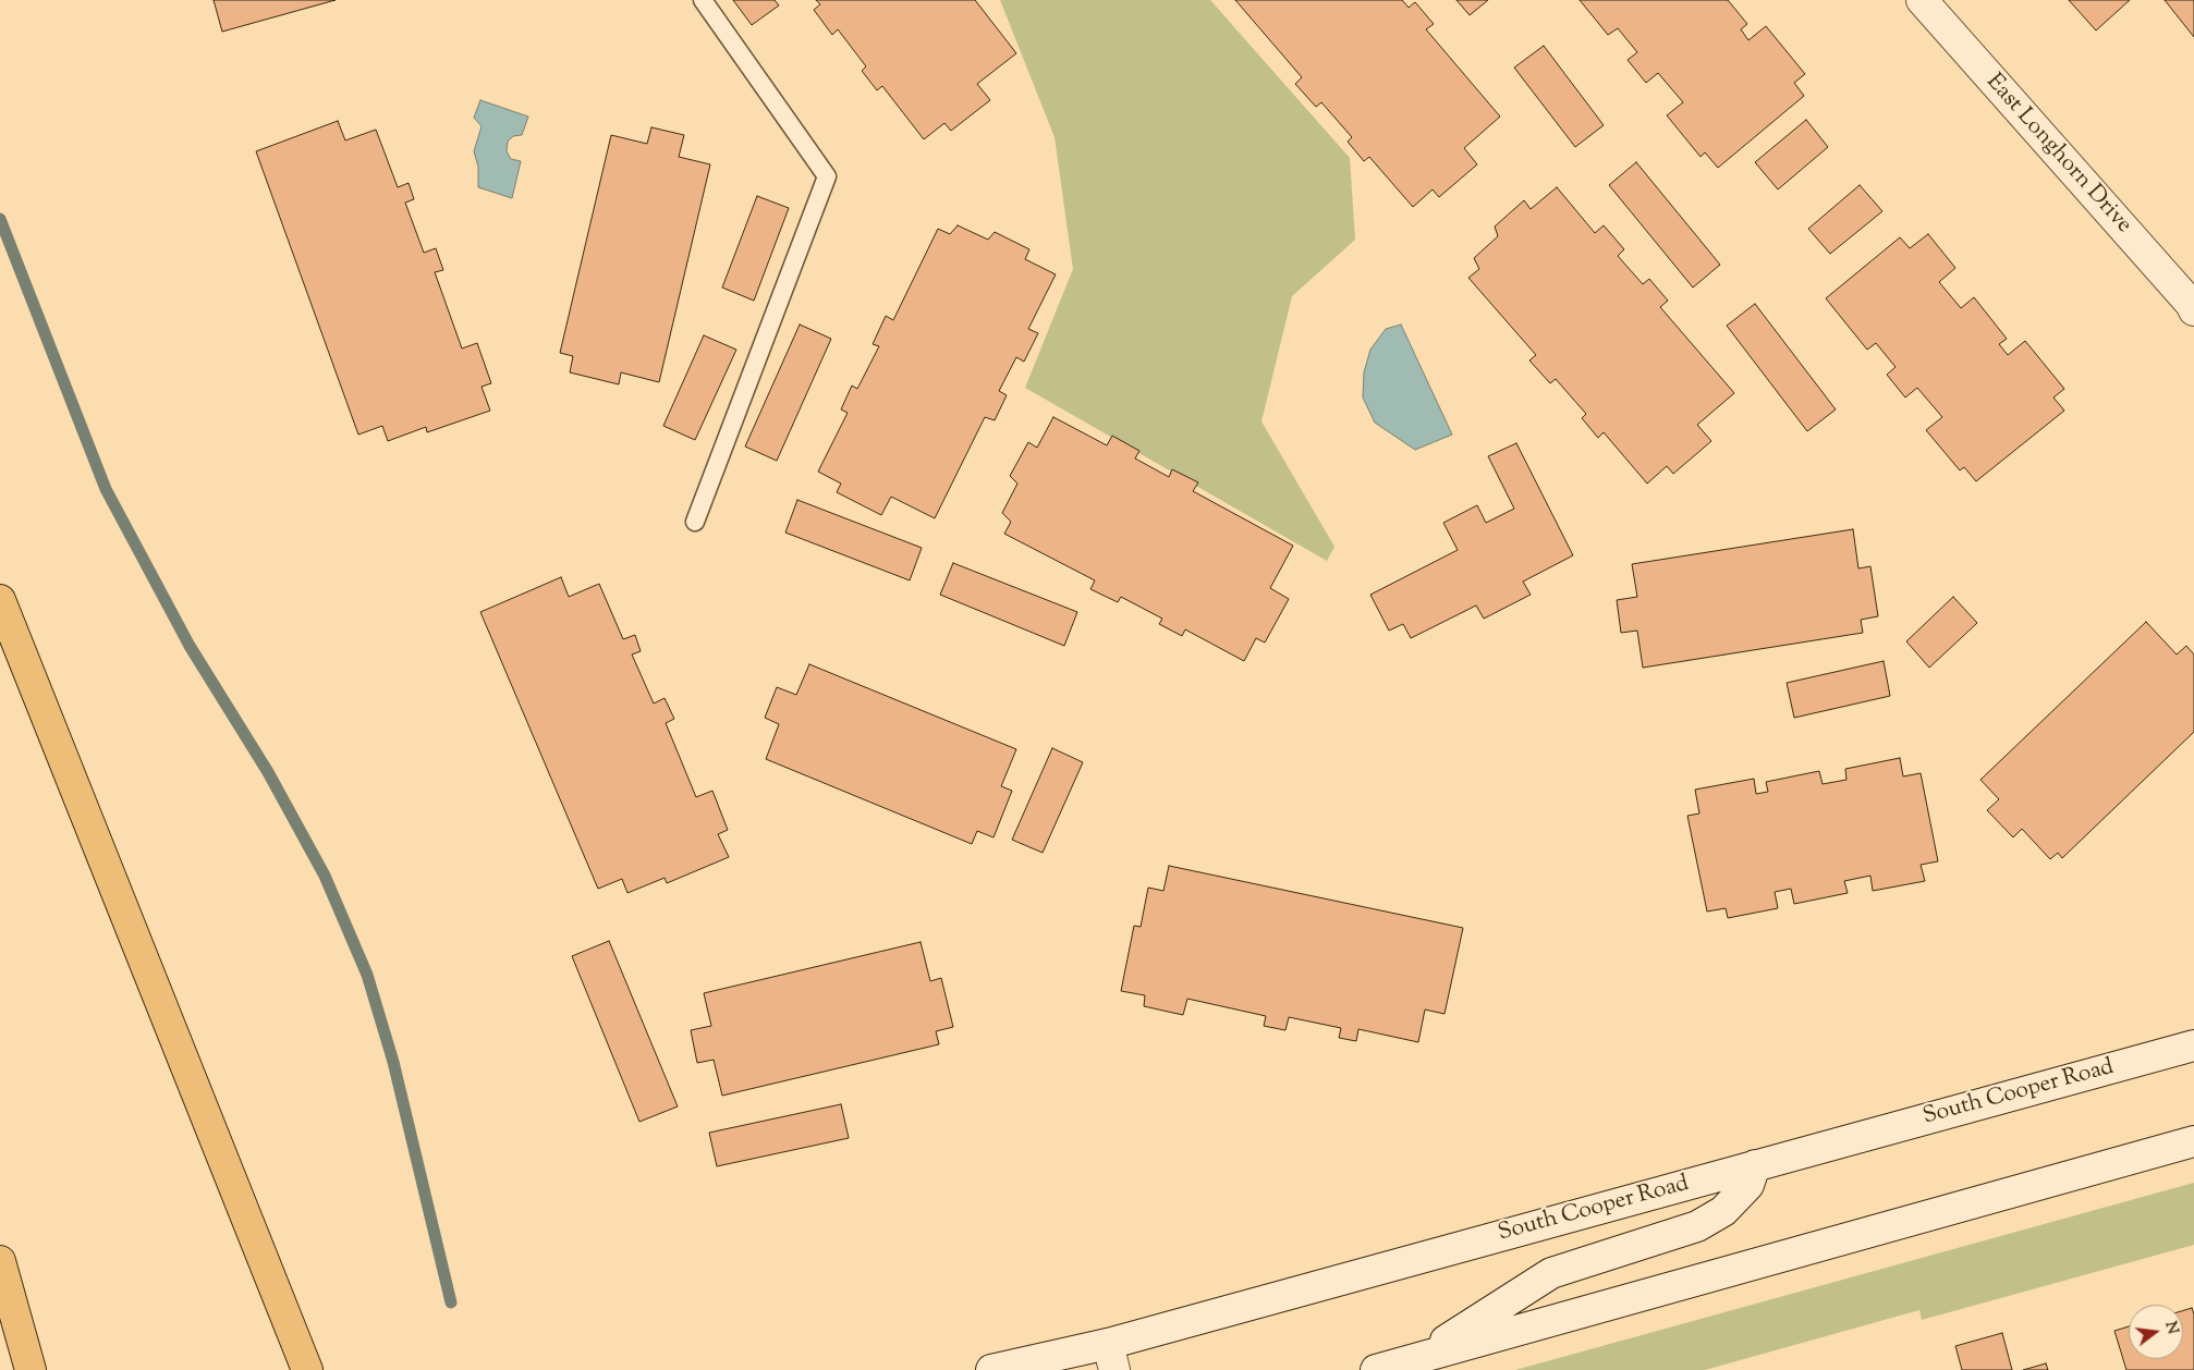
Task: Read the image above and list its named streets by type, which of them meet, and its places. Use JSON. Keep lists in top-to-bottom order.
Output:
{
  "streets": {
    "main road": ["East Longhorn Drive", "South Cooper Road"]
  },
  "north": "right"
}
